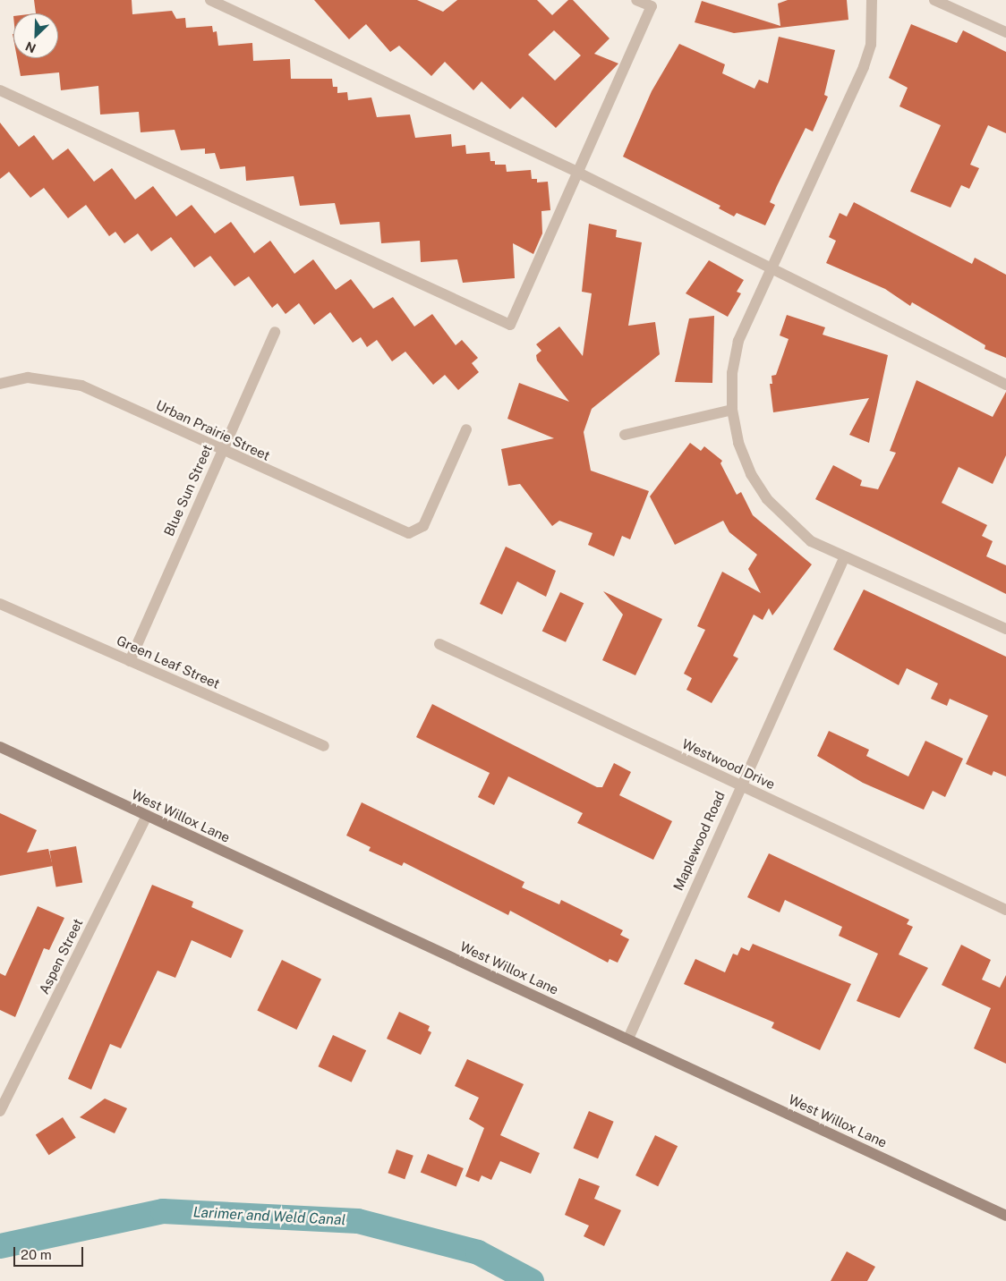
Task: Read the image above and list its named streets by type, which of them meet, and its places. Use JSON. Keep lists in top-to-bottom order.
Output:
{
  "streets": {
    "main road": ["West Willox Lane"],
    "street": [
      "Urban Prairie Street",
      "Blue Sun Street",
      "Green Leaf Street",
      "Westwood Drive",
      "Maplewood Road",
      "Aspen Street"
    ]
  },
  "crossings": [
    ["Urban Prairie Street", "Blue Sun Street"],
    ["Blue Sun Street", "Green Leaf Street"],
    ["Westwood Drive", "Maplewood Road"],
    ["West Willox Lane", "Maplewood Road"],
    ["West Willox Lane", "Aspen Street"]
  ],
  "water": ["Larimer and Weld Canal"],
  "scale_bar": "20 m",
  "north": "bottom left"
}
